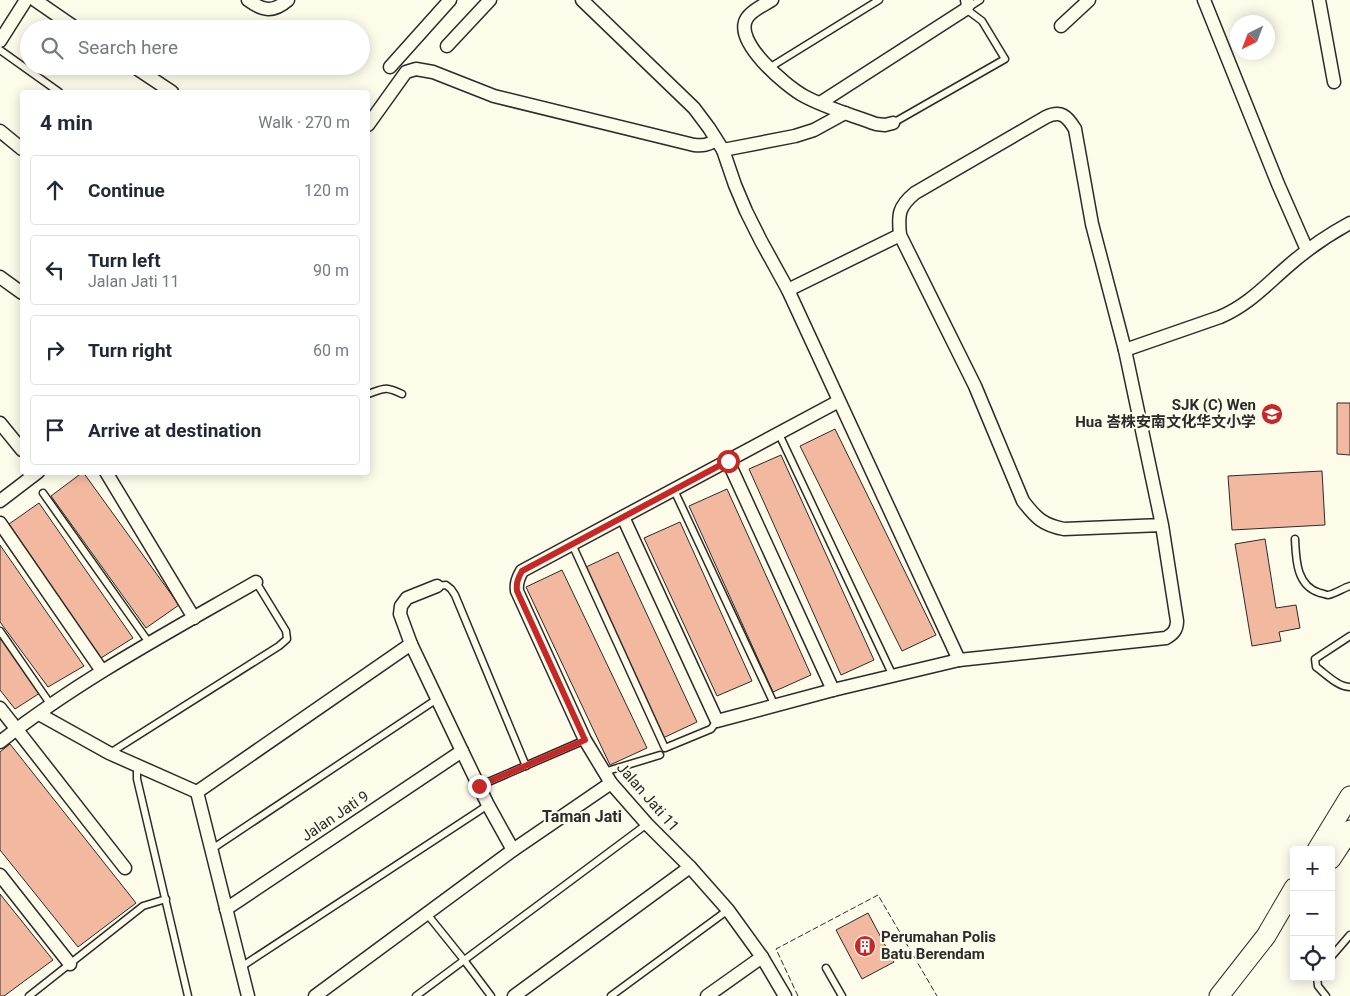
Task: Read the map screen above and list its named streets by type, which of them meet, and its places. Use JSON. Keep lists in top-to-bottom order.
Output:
{
  "streets": {
    "street": ["Jalan Jati 11", "Jalan Jati 9"]
  },
  "districts": ["Taman Jati"],
  "places": {
    "school or university": ["SJK (C) Wen Hua 峇株安南文化华文小学"],
    "building": ["Perumahan Polis Batu Berendam"]
  },
  "north": "bottom left",
  "page": {
    "search": "Search here",
    "heading": ["4 min", "Walk · 270 m"],
    "list": [
      ["Continue", "120 m"],
      ["Turn left", "Jalan Jati 11", "90 m"],
      ["Turn right", "60 m"],
      "Arrive at destination"
    ],
    "map_buttons": ["+", "−"]
  }
}
